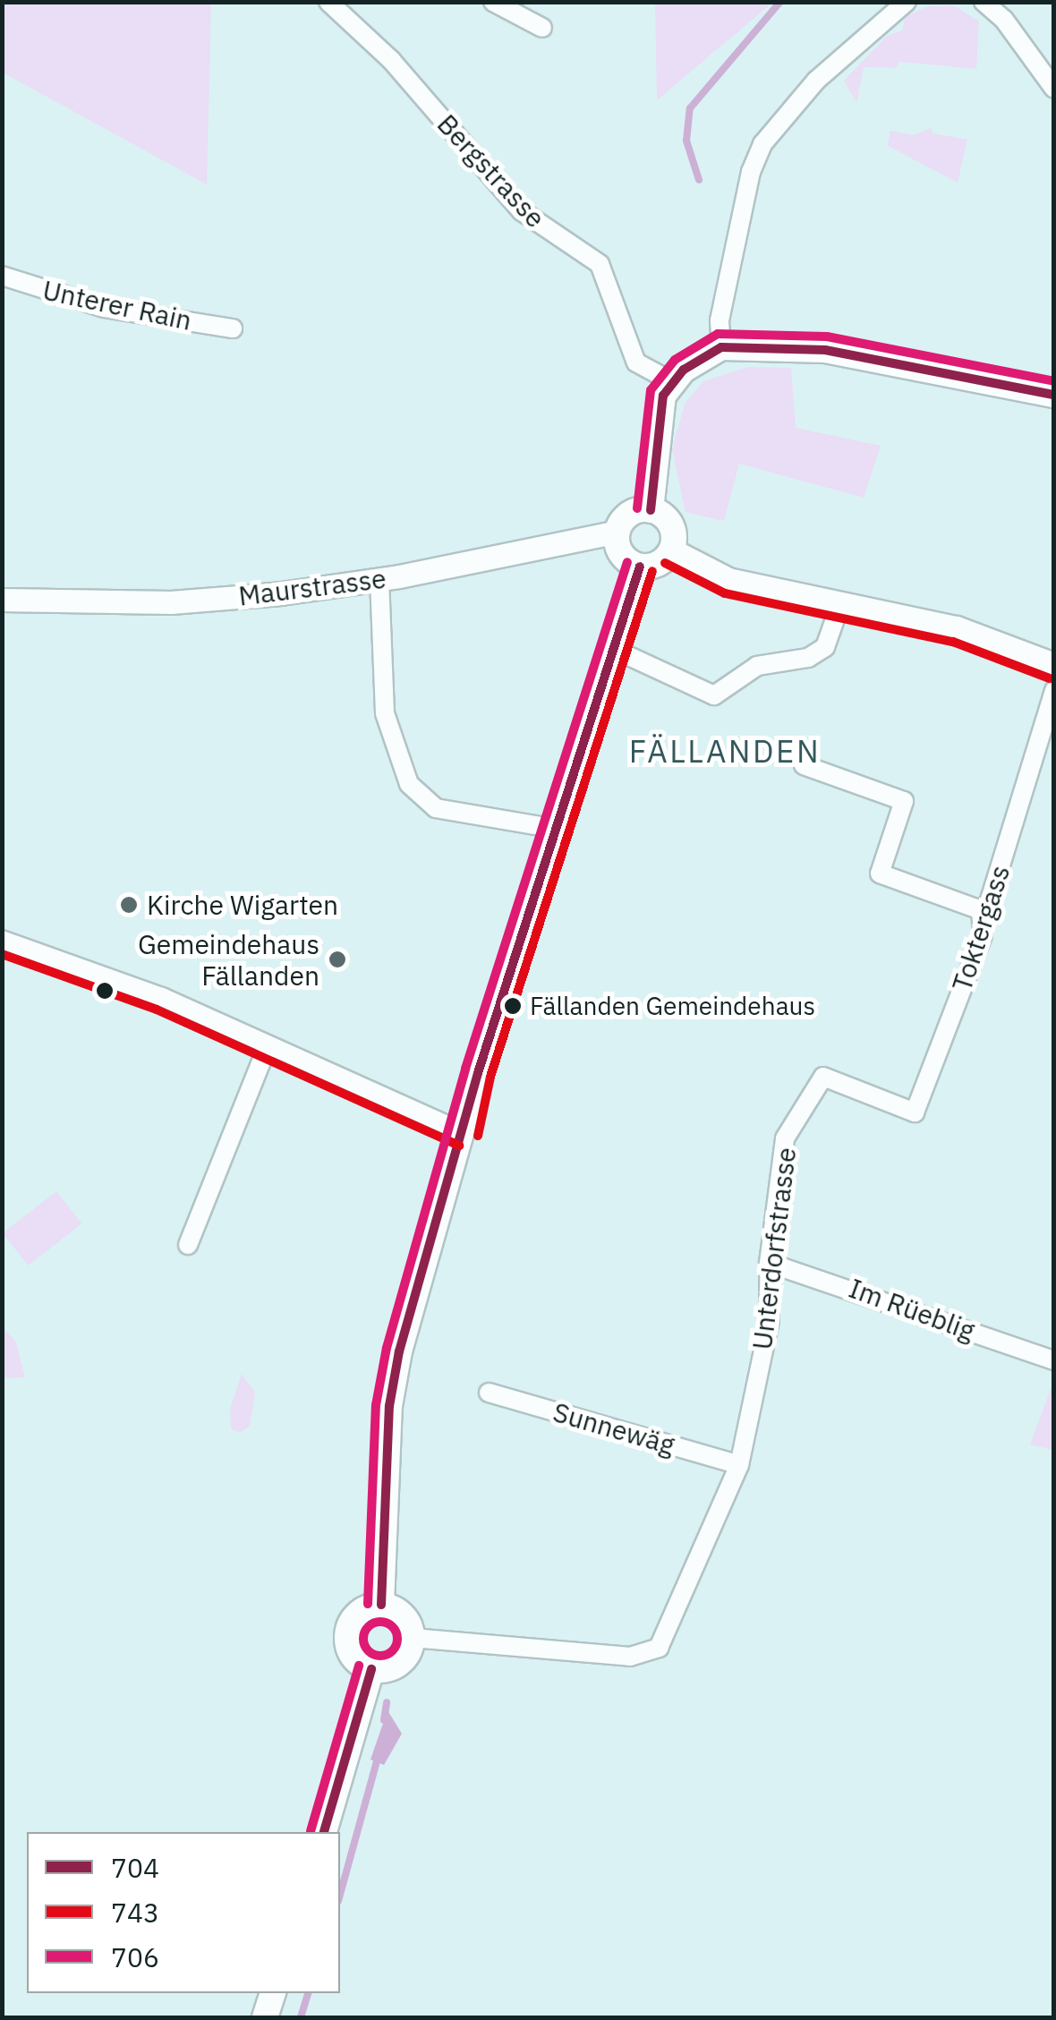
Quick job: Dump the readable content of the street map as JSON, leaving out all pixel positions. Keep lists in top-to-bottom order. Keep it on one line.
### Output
{"streets":{"street":["Bergstrasse","Unterer Rain","Maurstrasse","Toktergass","Unterdorfstrasse","Im Rüeblig","Sunnewäg"]},"crossings":[["Toktergass","Unterdorfstrasse"],["Unterdorfstrasse","Im Rüeblig"],["Unterdorfstrasse","Sunnewäg"]],"districts":["FÄLLANDEN"],"places":["Kirche Wigarten","Gemeindehaus Fällanden","Fällanden Gemeindehaus"],"lines":["transit line 706","transit line 704","transit line 743"],"legend":["704","743","706"]}
